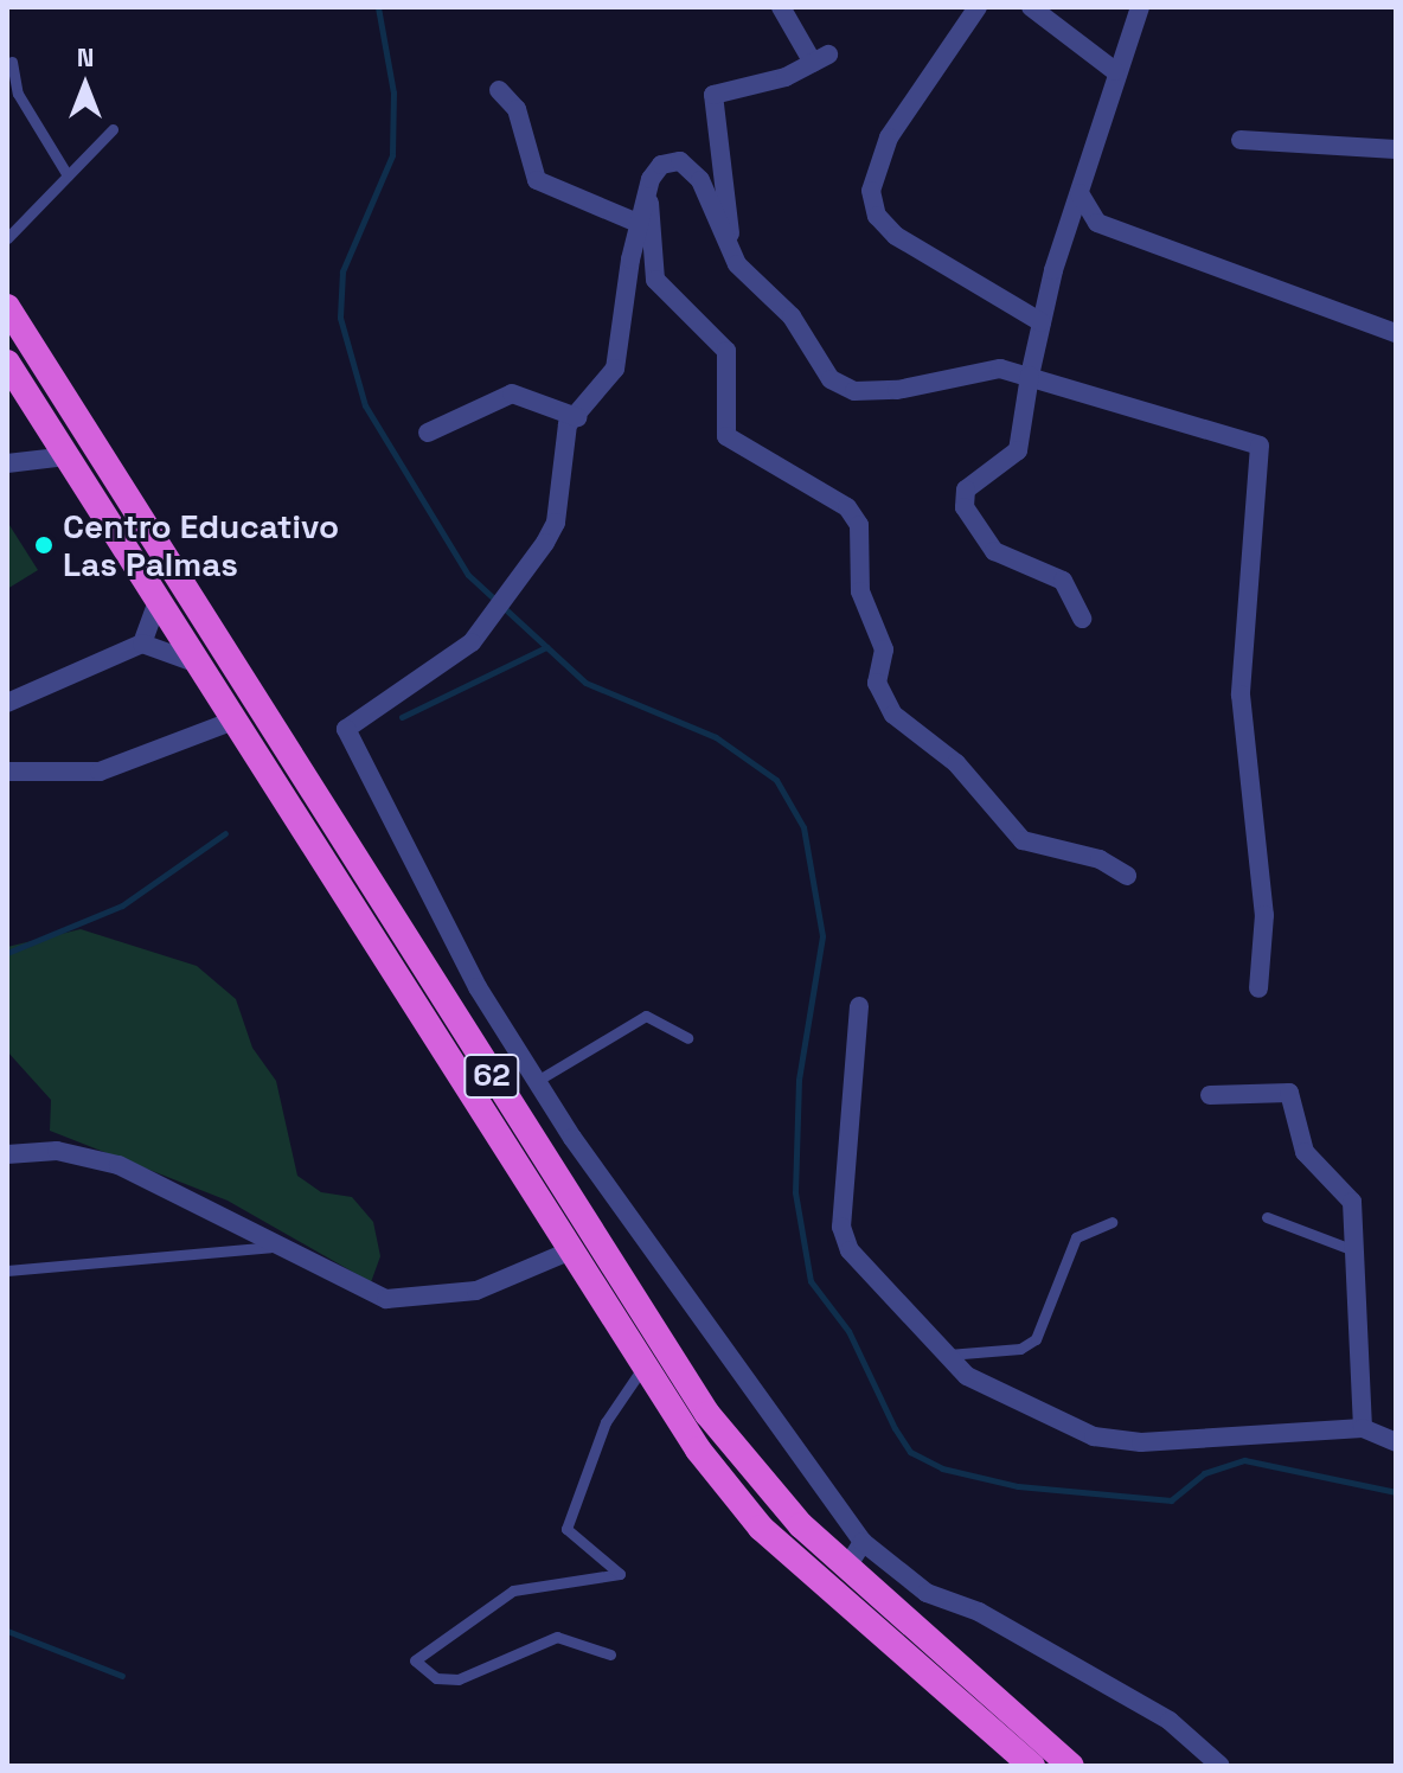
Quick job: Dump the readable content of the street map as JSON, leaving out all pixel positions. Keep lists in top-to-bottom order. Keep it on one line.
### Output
{"streets":{"highway":["62"]},"places":["Centro Educativo Las Palmas"],"north":"top"}
